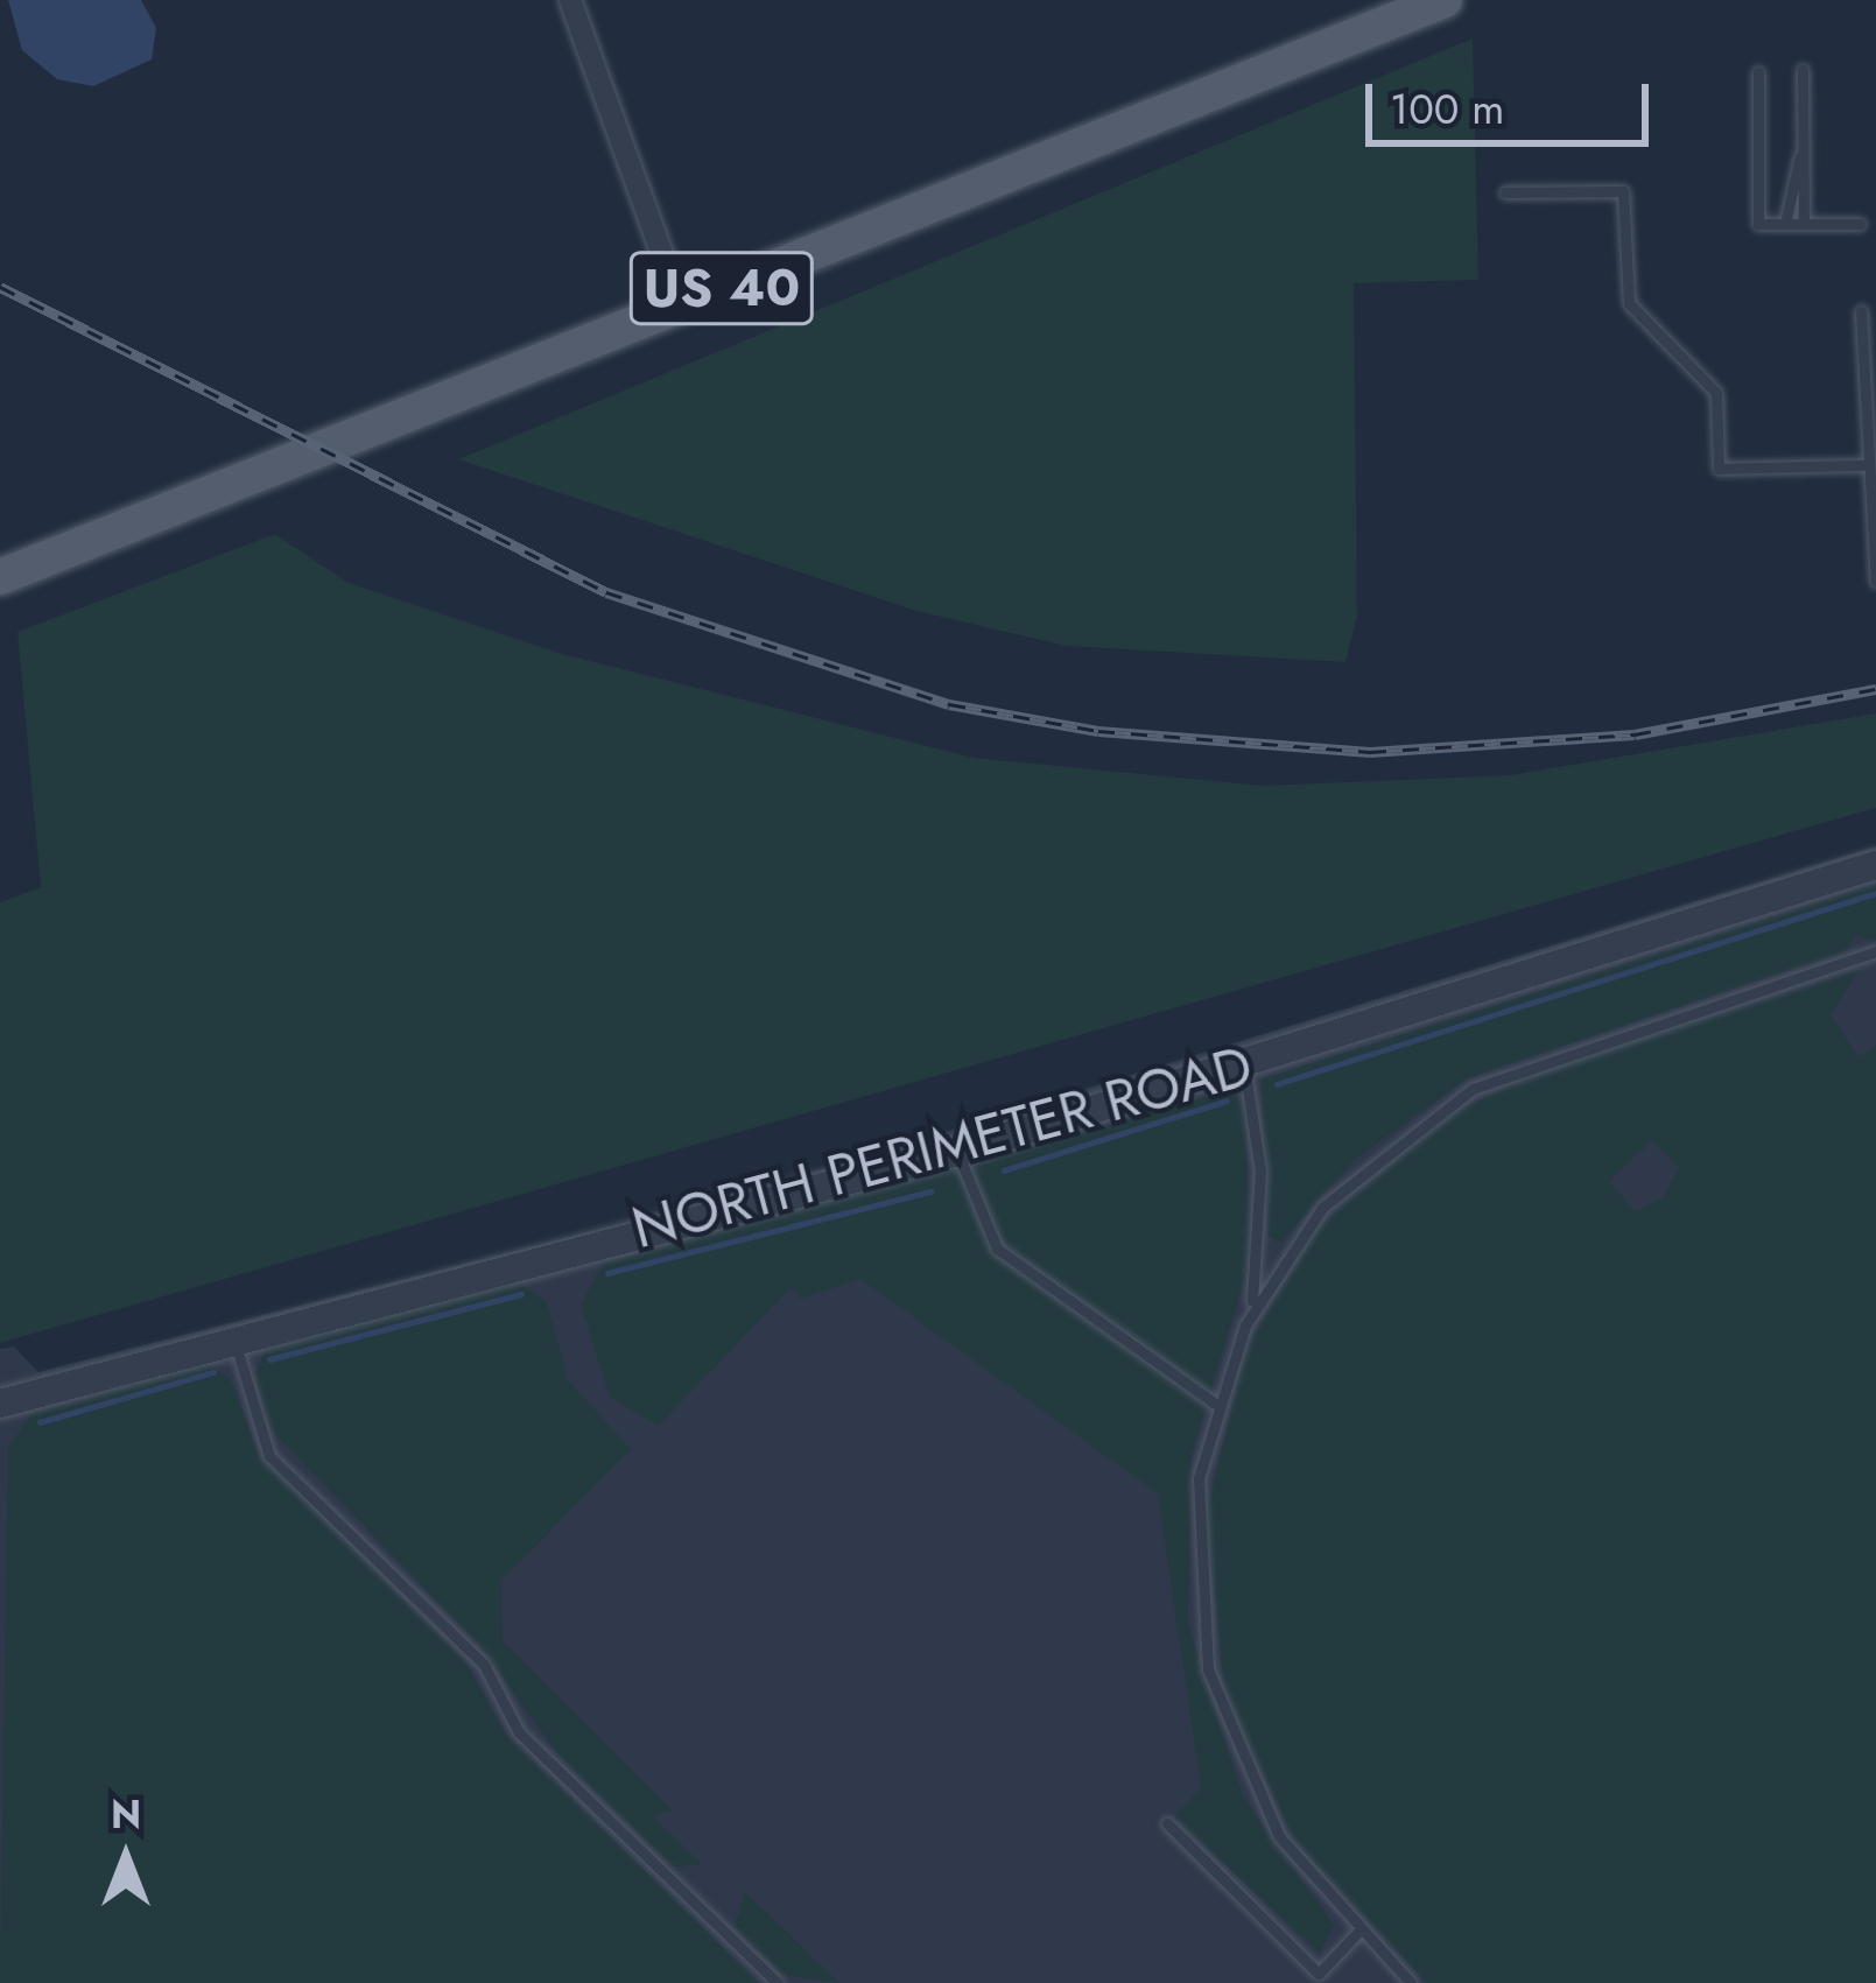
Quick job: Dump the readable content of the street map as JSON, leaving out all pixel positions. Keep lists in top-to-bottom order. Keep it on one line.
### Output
{"streets":{"main road":["US 40"],"street":["NORTH PERIMETER ROAD"]},"scale_bar":"100 m","north":"top"}
